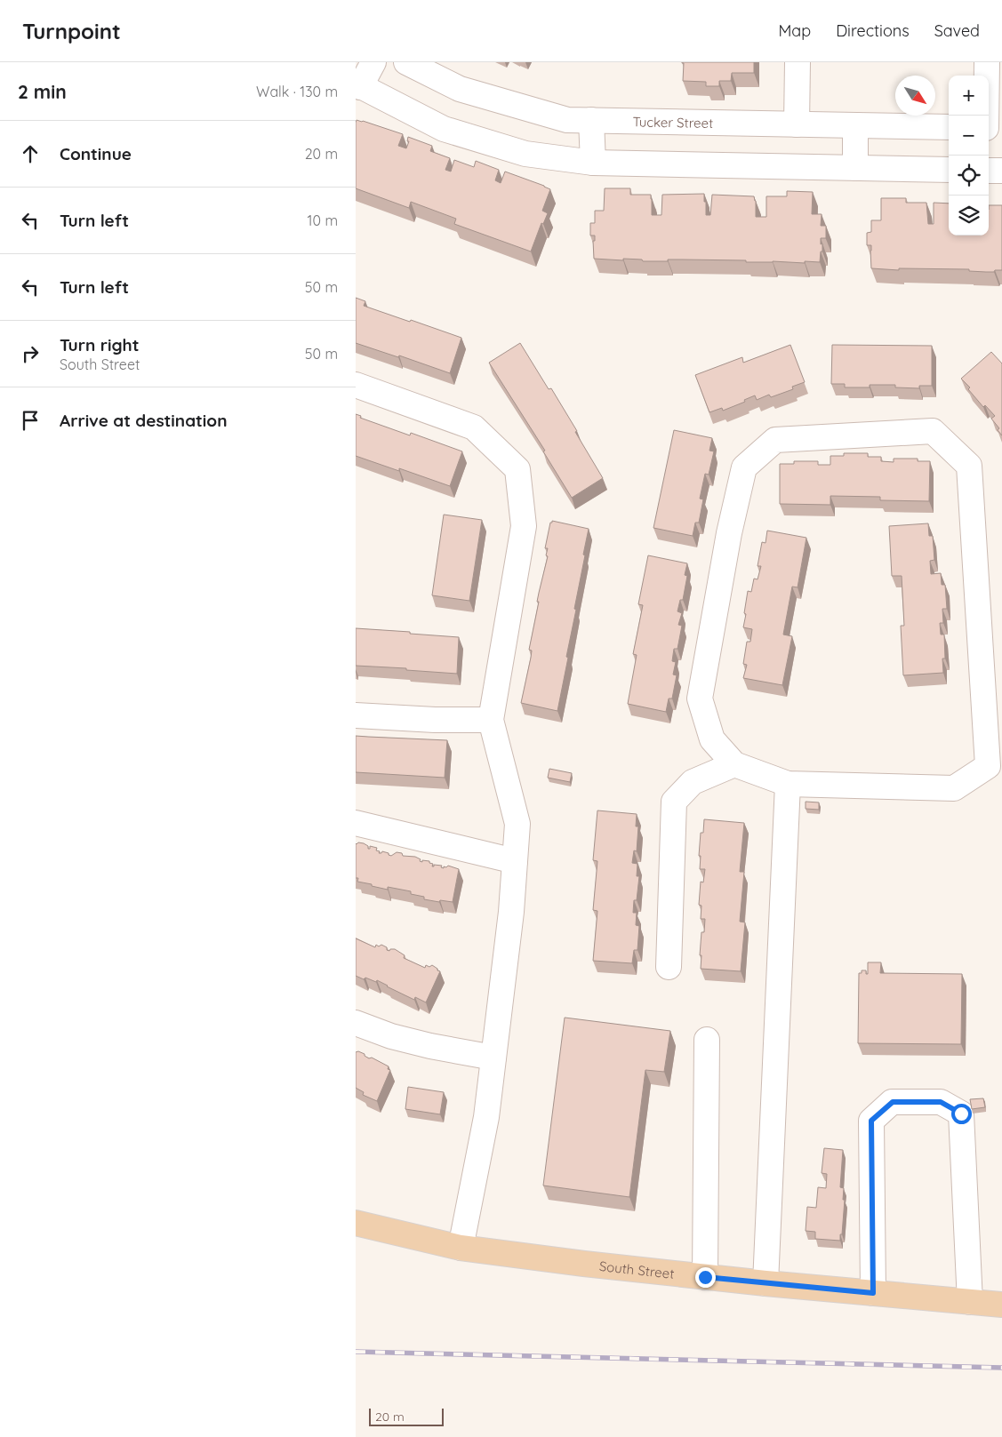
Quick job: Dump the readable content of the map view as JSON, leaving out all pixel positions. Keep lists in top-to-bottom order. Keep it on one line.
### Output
{"streets":{"main road":["South Street"],"street":["Tucker Street"]},"scale_bar":"20 m","north":"bottom right","page":{"header":"Turnpoint","nav":["Map","Directions","Saved"],"heading":["2 min","Walk · 130 m"],"map_buttons":["+","−"],"list":[["Continue","20 m"],["Turn left","10 m"],["Turn left","50 m"],["Turn right","South Street","50 m"],"Arrive at destination"],"scale":"20 m"}}
